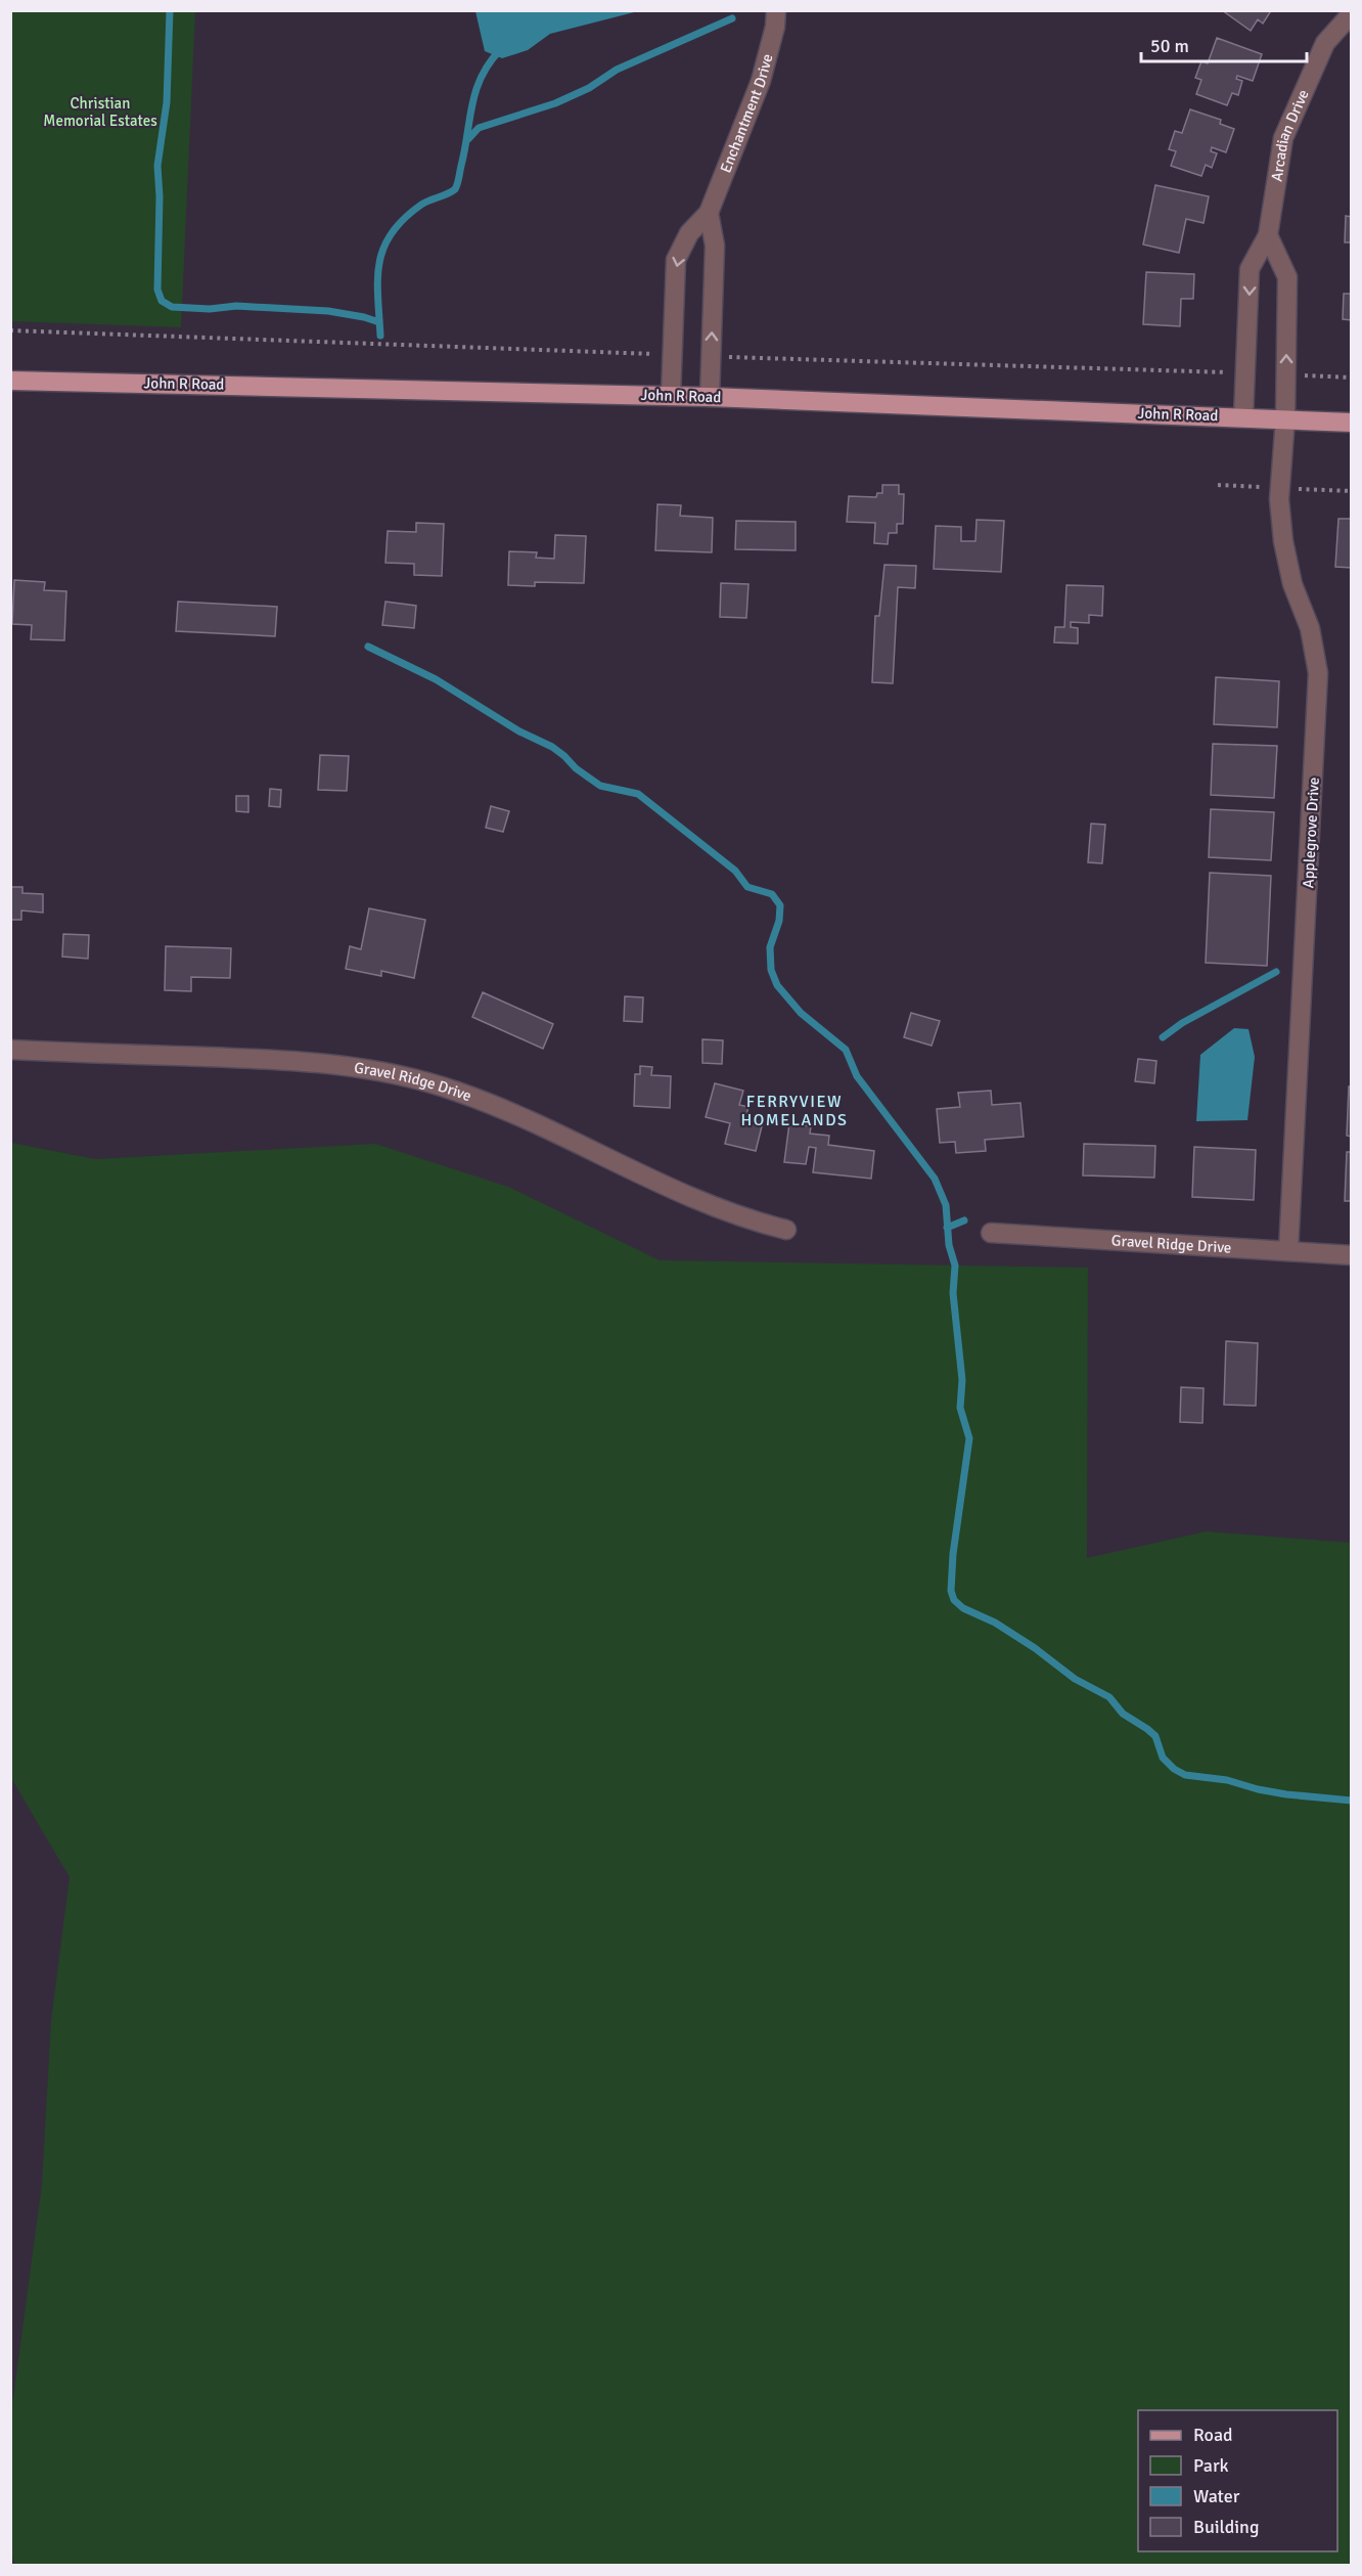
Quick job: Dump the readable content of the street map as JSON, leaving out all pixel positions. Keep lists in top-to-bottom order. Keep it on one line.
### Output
{"streets":{"main road":["John R Road"],"street":["Enchantment Drive","Arcadian Drive","Applegrove Drive","Gravel Ridge Drive"]},"crossings":[["Enchantment Drive","John R Road"],["Arcadian Drive","John R Road"],["John R Road","Applegrove Drive"],["Applegrove Drive","Gravel Ridge Drive"]],"districts":["FERRYVIEW HOMELANDS"],"parks":["Christian Memorial Estates"],"legend":["Road","Park","Water","Building"],"scale_bar":"50 m"}
